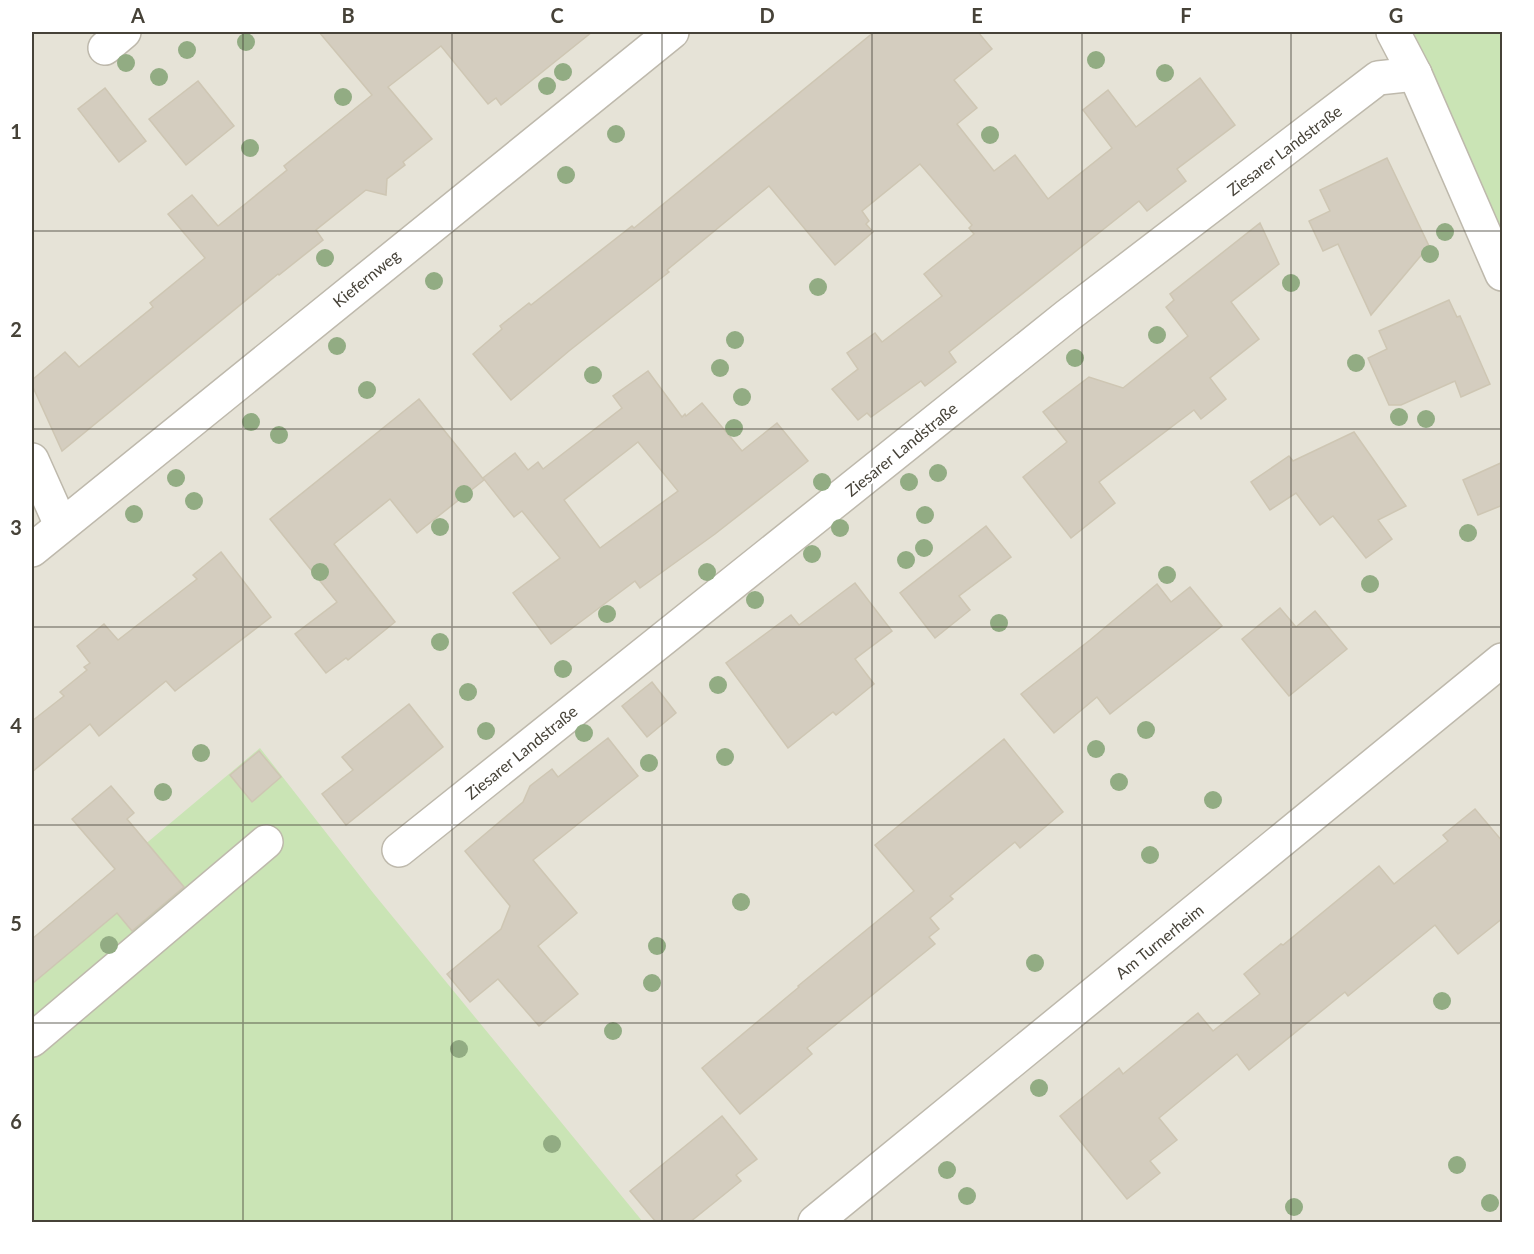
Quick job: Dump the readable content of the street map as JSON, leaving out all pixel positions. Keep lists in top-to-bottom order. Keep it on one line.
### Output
{"streets":{"street":["Ziesarer Landstraße","Kiefernweg","Am Turnerheim"]},"grid":{"columns":["A","B","C","D","E","F","G"],"rows":["1","2","3","4","5","6"]}}
